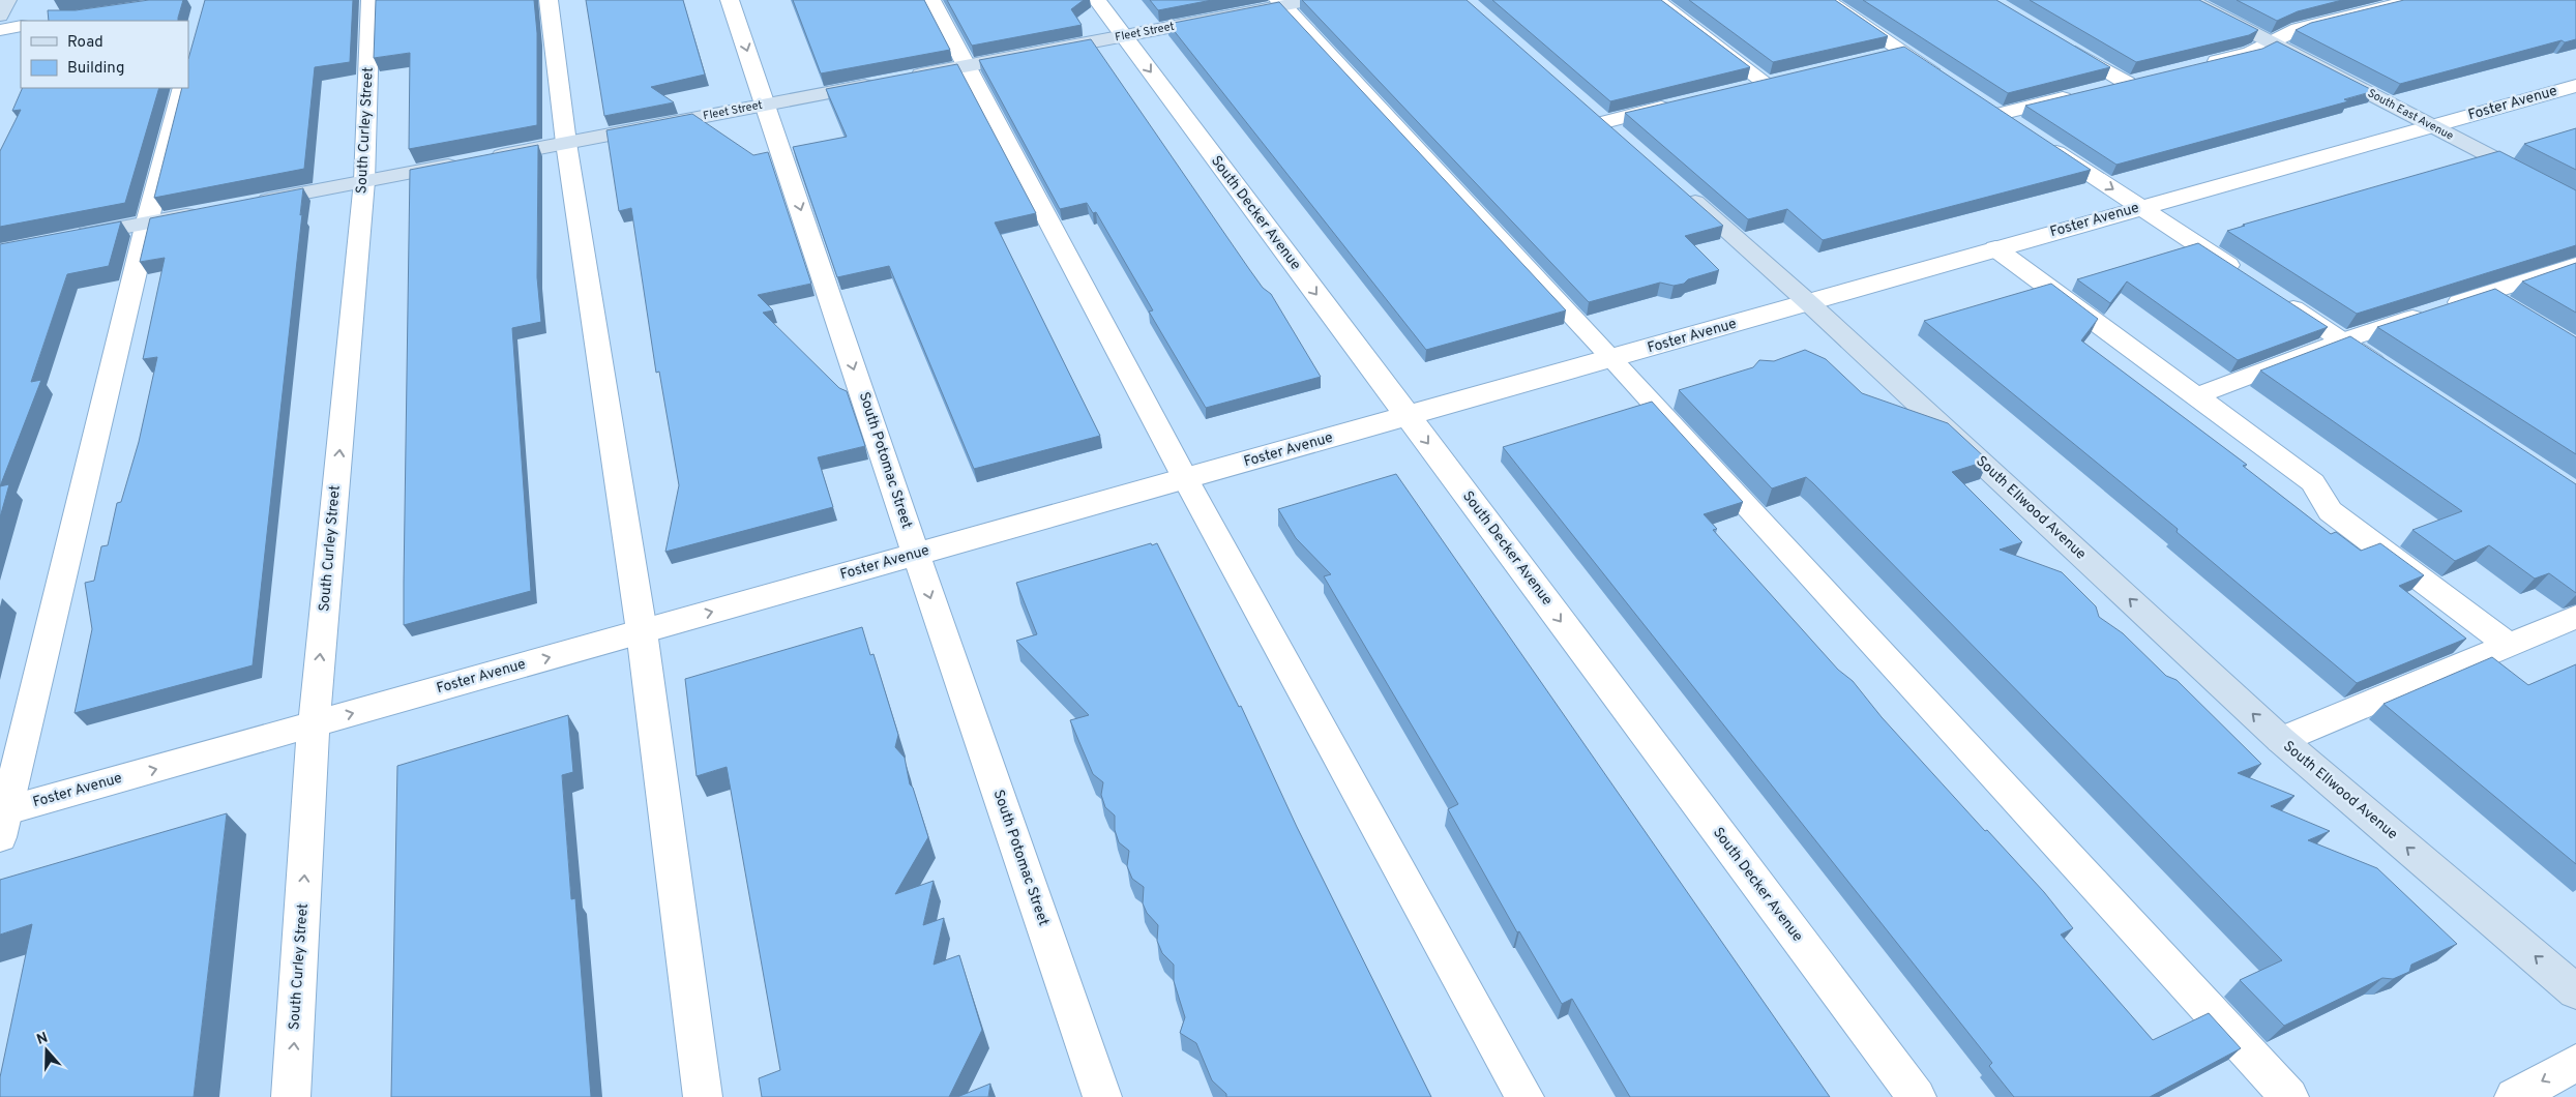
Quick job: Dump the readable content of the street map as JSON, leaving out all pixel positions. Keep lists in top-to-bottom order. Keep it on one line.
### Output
{"streets":{"street":["Fleet Street","Foster Avenue","South East Avenue","South Curley Street","South Decker Avenue","South Potomac Street","South Ellwood Avenue"]},"crossings":[["Fleet Street","South Decker Avenue"],["Fleet Street","South Potomac Street"],["Foster Avenue","South East Avenue"],["Foster Avenue","South Curley Street"],["Foster Avenue","South Decker Avenue"],["Foster Avenue","South Potomac Street"],["Foster Avenue","South Ellwood Avenue"]],"one_way":["Foster Avenue"],"legend":["Road","Building"],"north":"top"}
